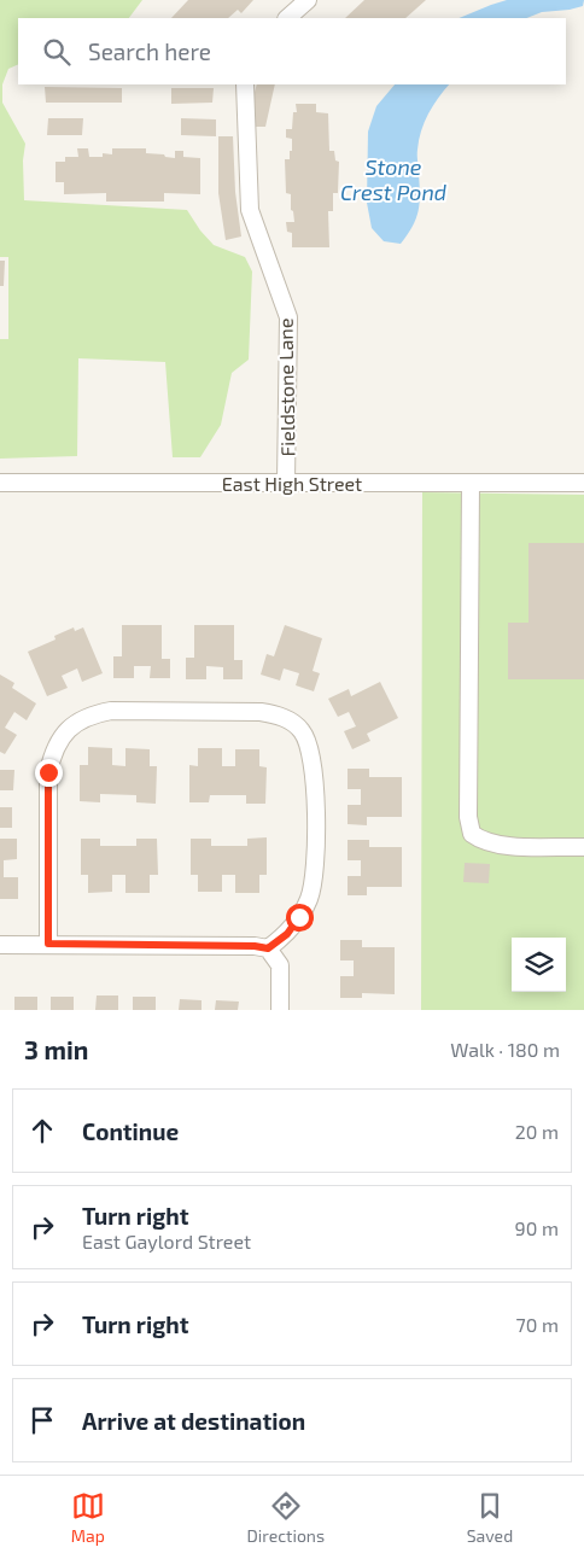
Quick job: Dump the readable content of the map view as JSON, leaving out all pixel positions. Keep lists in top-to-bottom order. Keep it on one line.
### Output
{"streets":{"street":["Fieldstone Lane","East High Street"]},"crossings":[["Fieldstone Lane","East High Street"]],"water":["Stone Crest Pond"],"page":{"search":"Search here","heading":["3 min","Walk · 180 m"],"list":[["Continue","20 m"],["Turn right","East Gaylord Street","90 m"],["Turn right","70 m"],"Arrive at destination"],"nav":["Map","Directions","Saved"]}}
